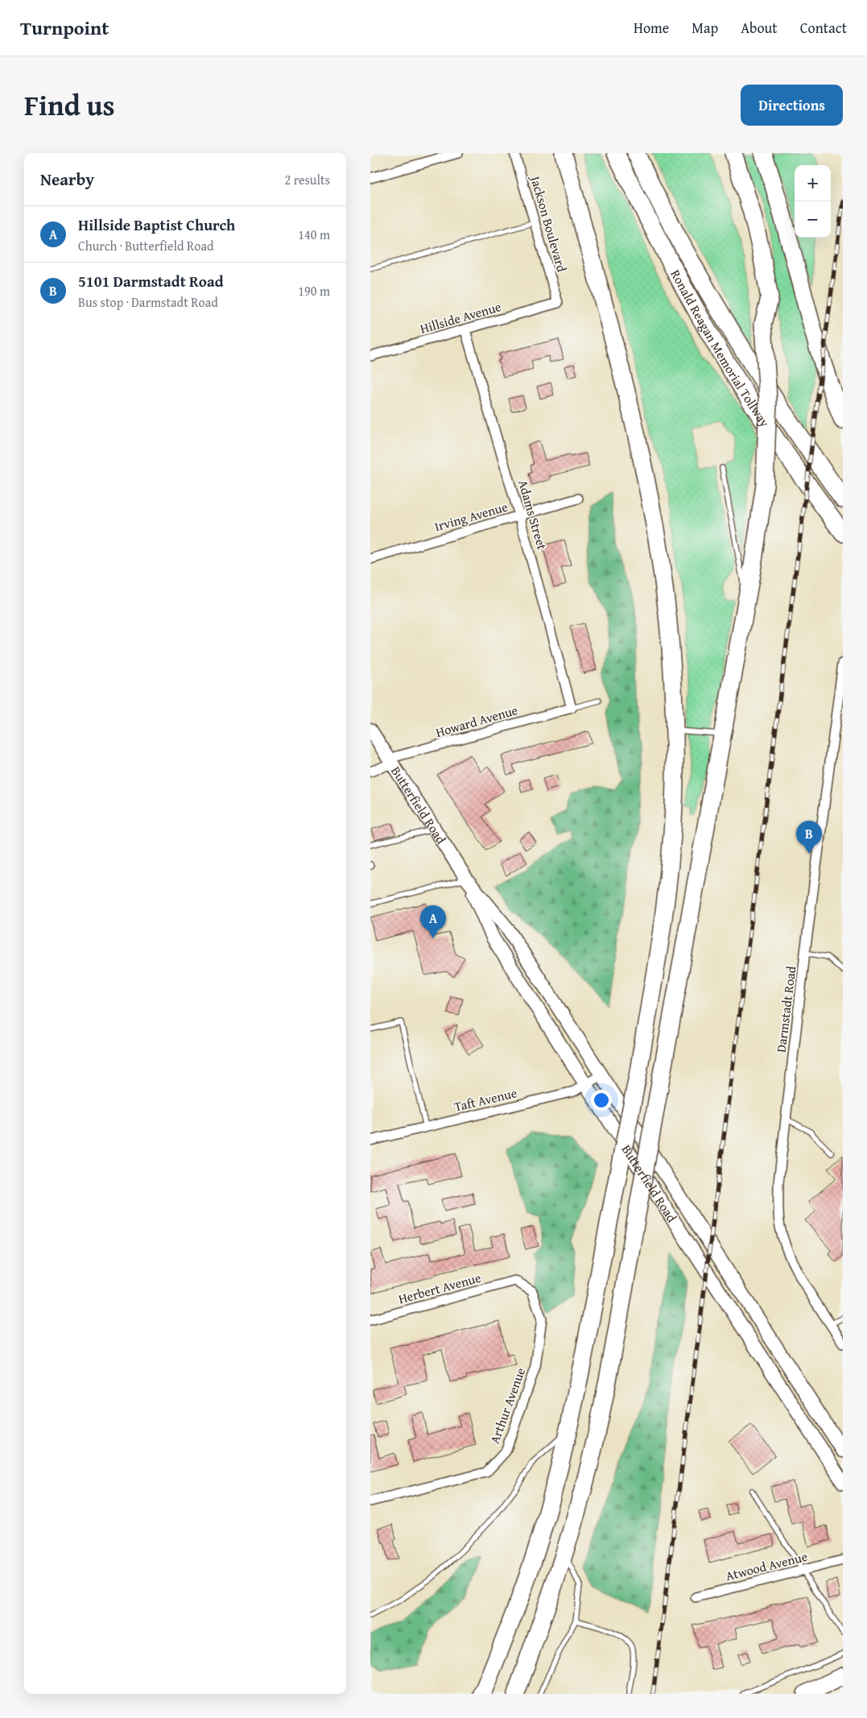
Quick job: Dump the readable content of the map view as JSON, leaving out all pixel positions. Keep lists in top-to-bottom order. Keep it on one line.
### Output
{"streets":{"highway":["Ronald Reagan Memorial Tollway"],"main road":["Butterfield Road"],"street":["Jackson Boulevard","Hillside Avenue","Adams Street","Irving Avenue","Howard Avenue","Darmstadt Road","Taft Avenue","Herbert Avenue","Arthur Avenue","Atwood Avenue"]},"crossings":[["Jackson Boulevard","Hillside Avenue"],["Hillside Avenue","Adams Street"],["Adams Street","Irving Avenue"],["Adams Street","Howard Avenue"],["Howard Avenue","Butterfield Road"],["Butterfield Road","Taft Avenue"],["Herbert Avenue","Arthur Avenue"]],"page":{"header":"Turnpoint","nav":["Home","Map","About","Contact"],"title":"Find us","buttons":"Directions","heading":["Nearby","2 results"],"map_buttons":["+","−"],"list":[{"mark":"A","name":"Hillside Baptist Church","note":"Church · Butterfield Road","value":"140 m"},{"mark":"B","name":"5101 Darmstadt Road","note":"Bus stop · Darmstadt Road","value":"190 m"}],"pins":["B","A"]}}
